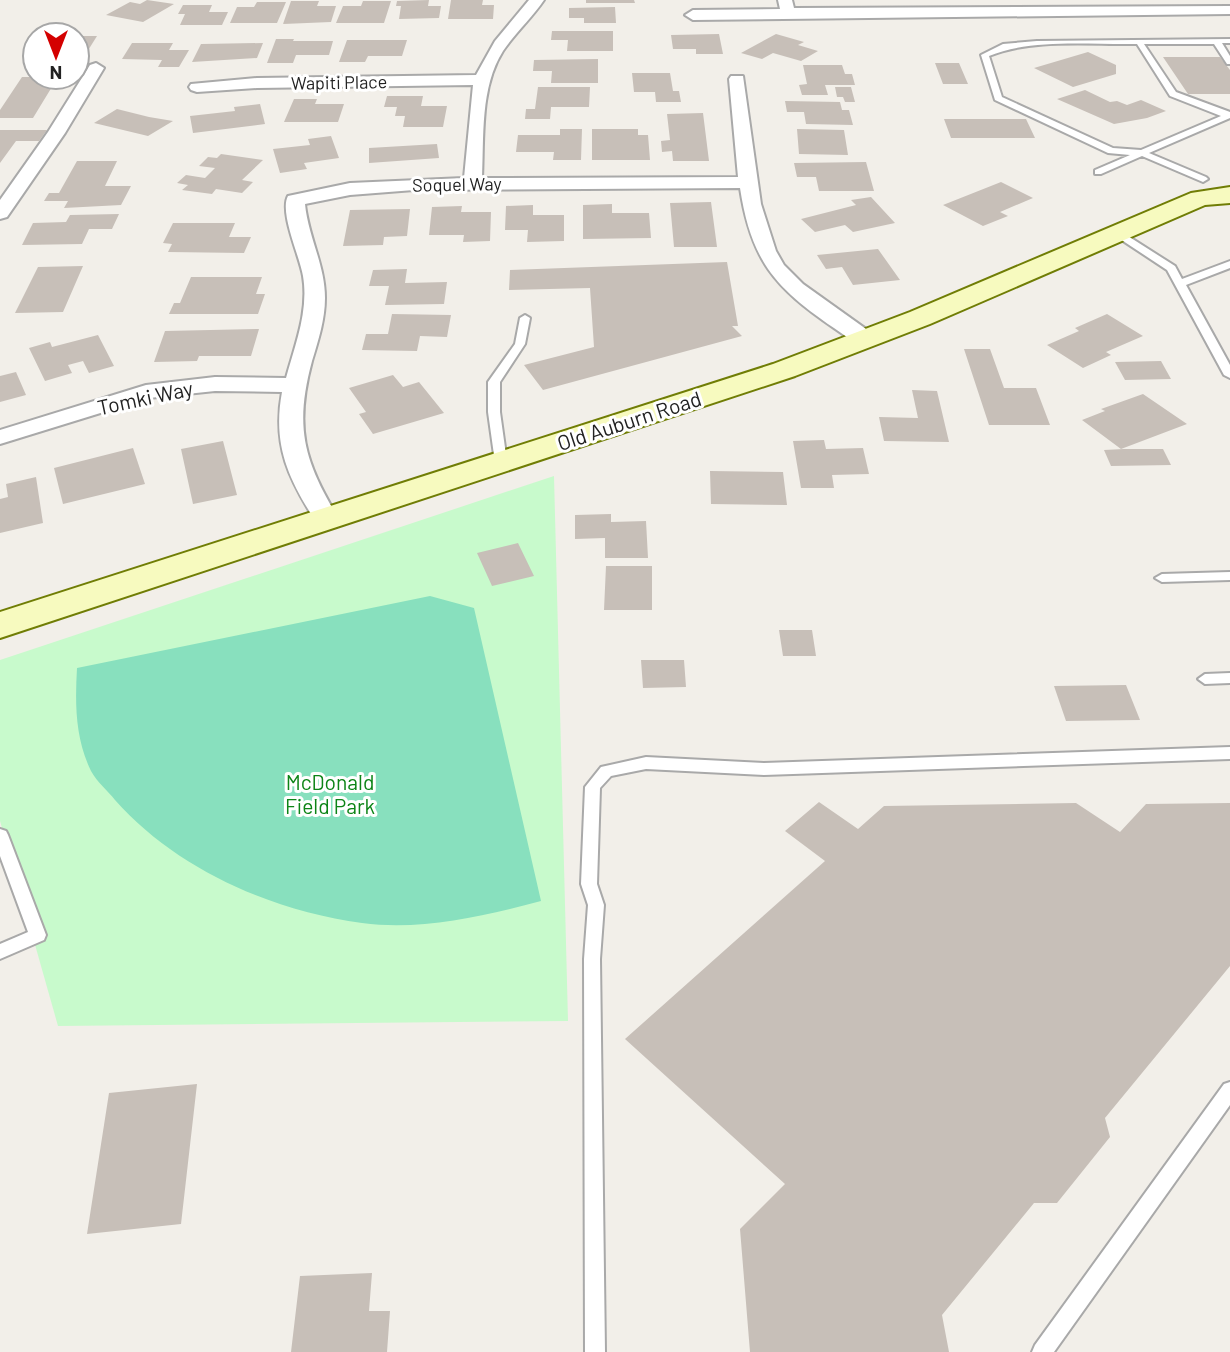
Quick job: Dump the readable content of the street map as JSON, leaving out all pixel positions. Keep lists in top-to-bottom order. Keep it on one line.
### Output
{"streets":{"main road":["Old Auburn Road"],"street":["Wapiti Place","Soquel Way","Tomki Way"]},"crossings":[["Soquel Way","Tomki Way"],["Soquel Way","Old Auburn Road"]],"parks":["McDonald Field Park"],"north":"bottom"}
